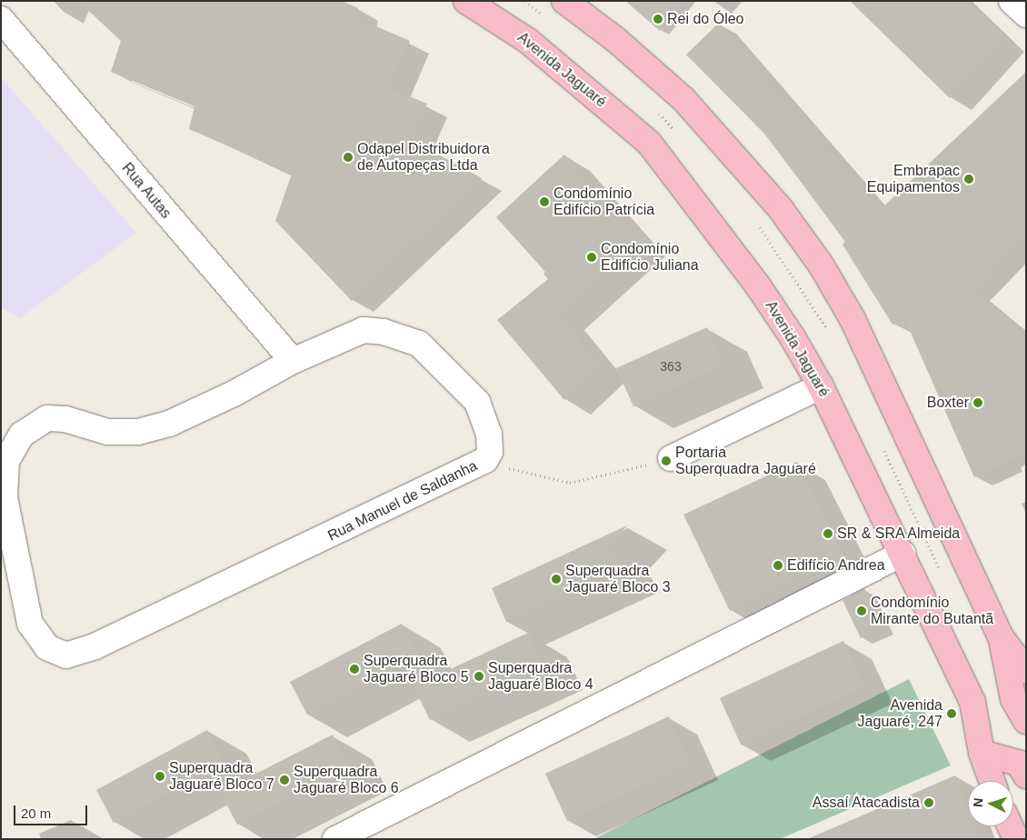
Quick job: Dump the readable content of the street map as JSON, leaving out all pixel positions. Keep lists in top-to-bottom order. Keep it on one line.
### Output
{"streets":{"highway":["Avenida Jaguaré"],"street":["Rua Autas","Rua Manuel de Saldanha"]},"crossings":[["Rua Autas","Rua Manuel de Saldanha"]],"places":["Rei do Óleo","Odapel Distribuidora de Autopeças Ltda","Embrapac Equipamentos","Condomínio Edifício Patrícia","Condomínio Edifício Juliana","Boxter","Portaria Superquadra Jaguaré","SR & SRA Almeida","Edifício Andrea","Superquadra Jaguaré Bloco 3","Condomínio Mirante do Butantã","Superquadra Jaguaré Bloco 5","Superquadra Jaguaré Bloco 4","Avenida Jaguaré, 247","Superquadra Jaguaré Bloco 7","Superquadra Jaguaré Bloco 6","Assaí Atacadista"],"house_numbers":["363"],"scale_bar":"20 m","north":"left"}
